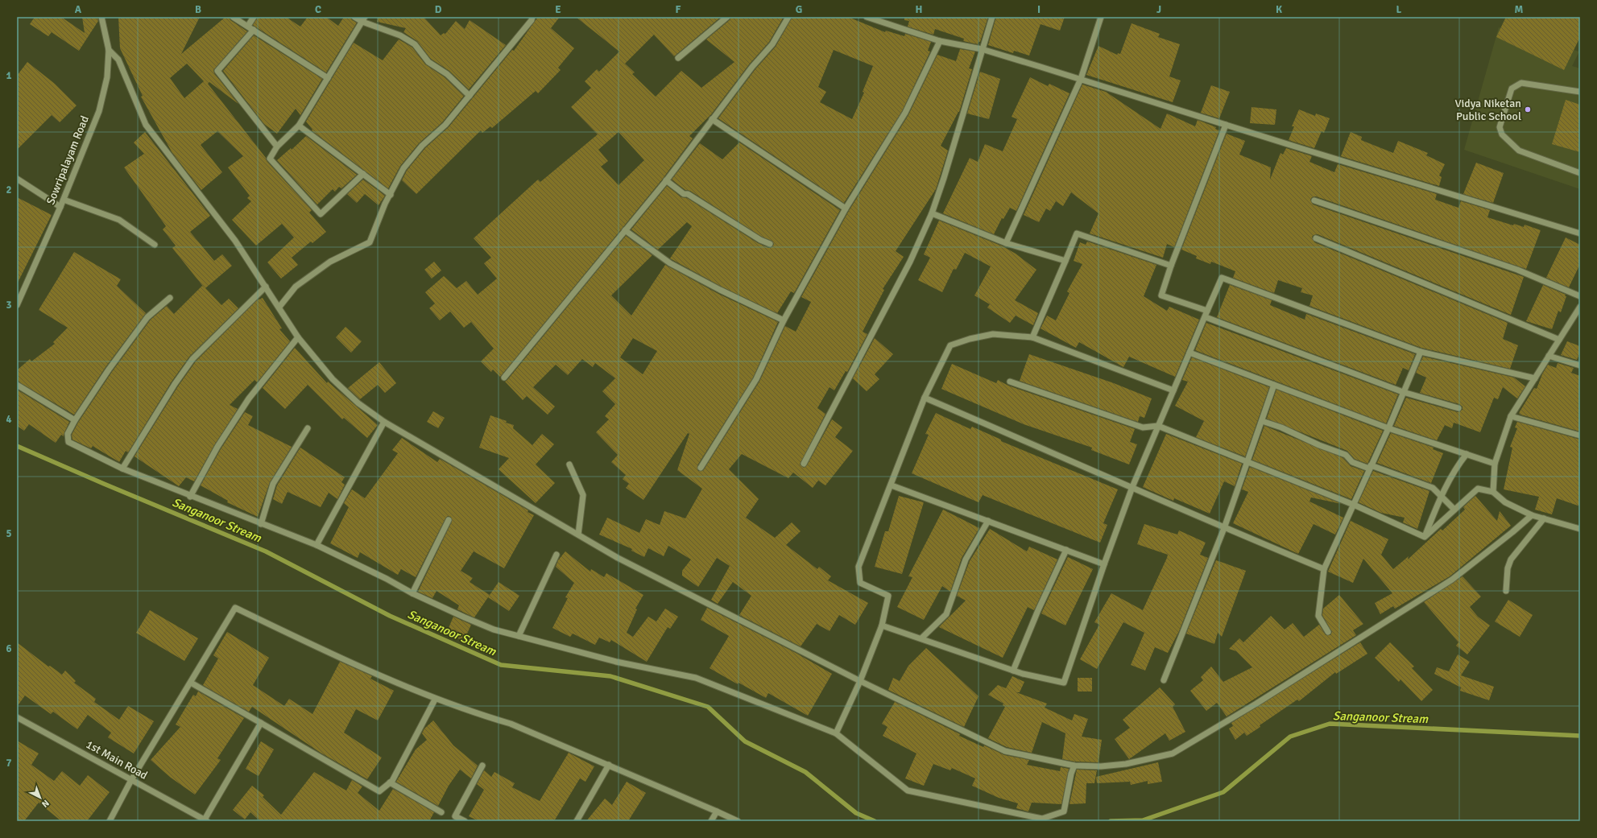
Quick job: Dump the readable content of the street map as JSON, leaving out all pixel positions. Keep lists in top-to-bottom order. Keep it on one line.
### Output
{"streets":{"street":["Sowripalayam Road","1st Main Road"]},"water":["Sanganoor Stream"],"places":["Vidya Niketan Public School"],"north":"bottom right","grid":{"columns":["A","B","C","D","E","F","G","H","I","J","K","L","M"],"rows":["1","2","3","4","5","6","7"]}}
